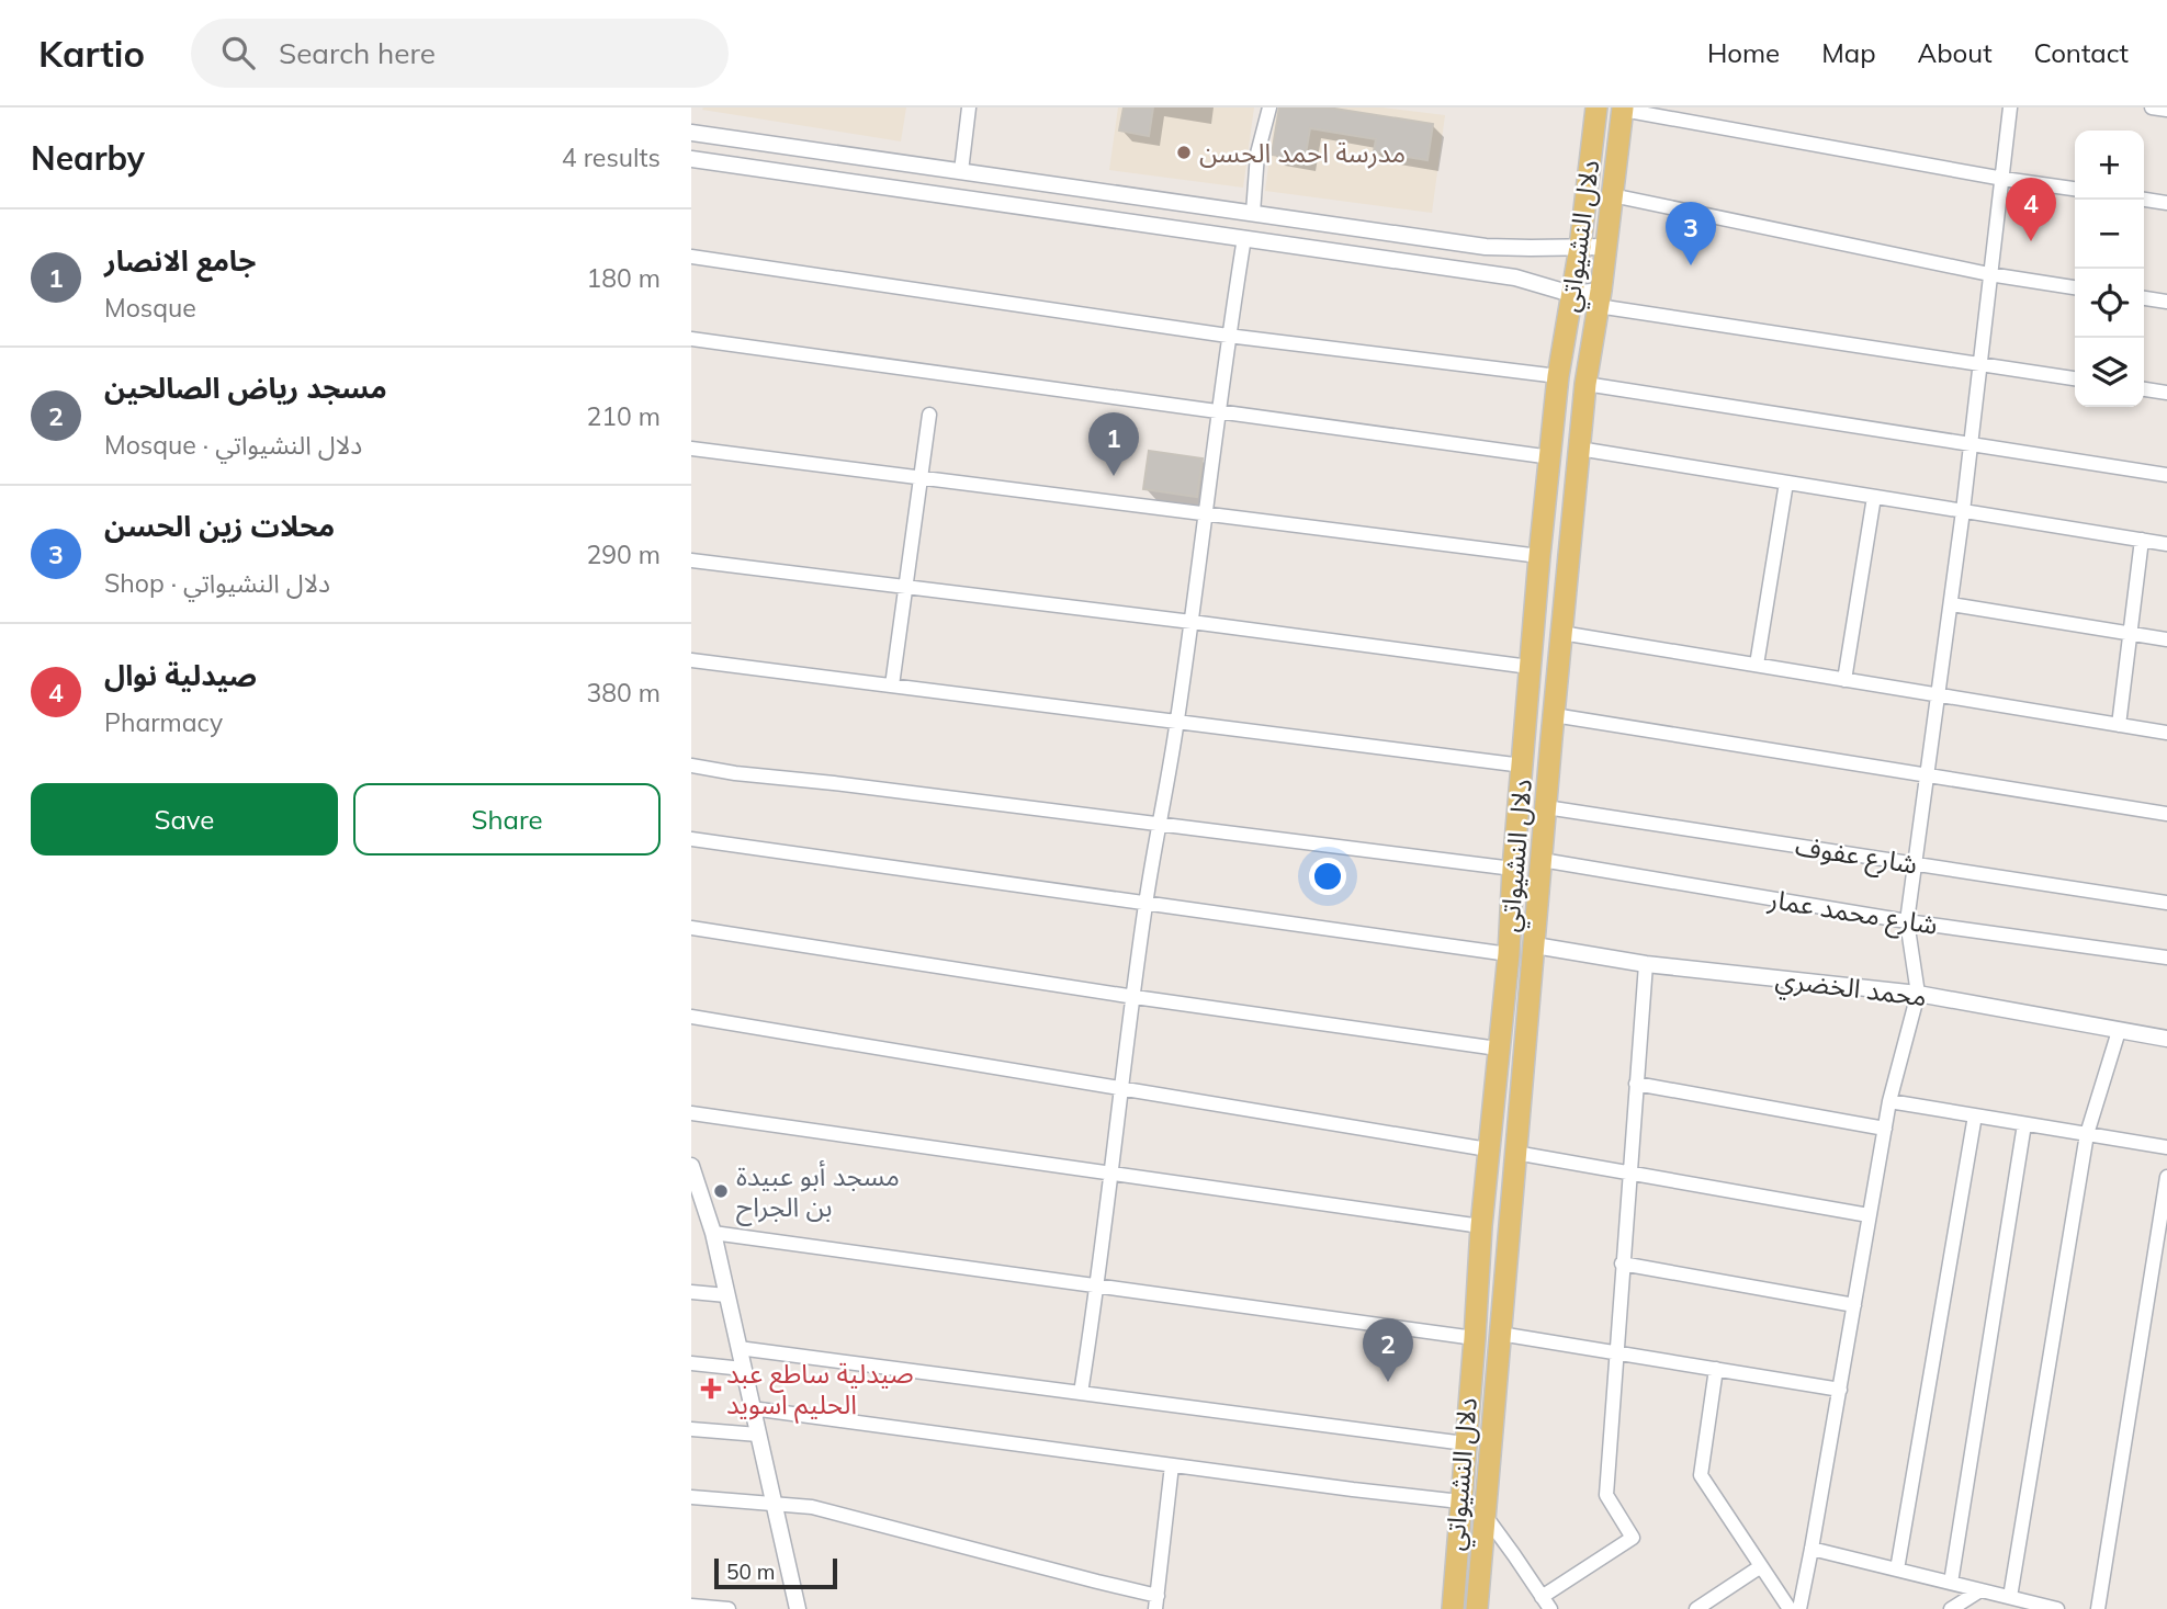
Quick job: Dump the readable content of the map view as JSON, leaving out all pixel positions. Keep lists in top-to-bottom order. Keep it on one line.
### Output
{"streets":{"main road":["دلال النشيواتي"],"street":["شارع عفوف","شارع محمد عمار","محمد الخضري"]},"crossings":[["دلال النشيواتي","شارع عفوف"],["دلال النشيواتي","شارع محمد عمار"],["دلال النشيواتي","محمد الخضري"]],"places":{"other":["مدرسة احمد الحسن","مسجد أبو عبيدة بن الجراح"],"health":["صيدلية ساطع عبد الحليم اسويد"]},"scale_bar":"50 m","page":{"header":"Kartio","search":"Search here","nav":["Home","Map","About","Contact"],"heading":["Nearby","4 results"],"map_buttons":["+","−"],"pins":["4","3","1","2"],"list":[{"mark":"1","name":"جامع الانصار","note":"Mosque","value":"180 m"},{"mark":"2","name":"مسجد رياض الصالحين","note":"Mosque · دلال النشيواتي","value":"210 m"},{"mark":"3","name":"محلات زين الحسن","note":"Shop · دلال النشيواتي","value":"290 m"},{"mark":"4","name":"صيدلية نوال","note":"Pharmacy","value":"380 m"}],"buttons":["Save","Share"],"scale":"50 m"}}
